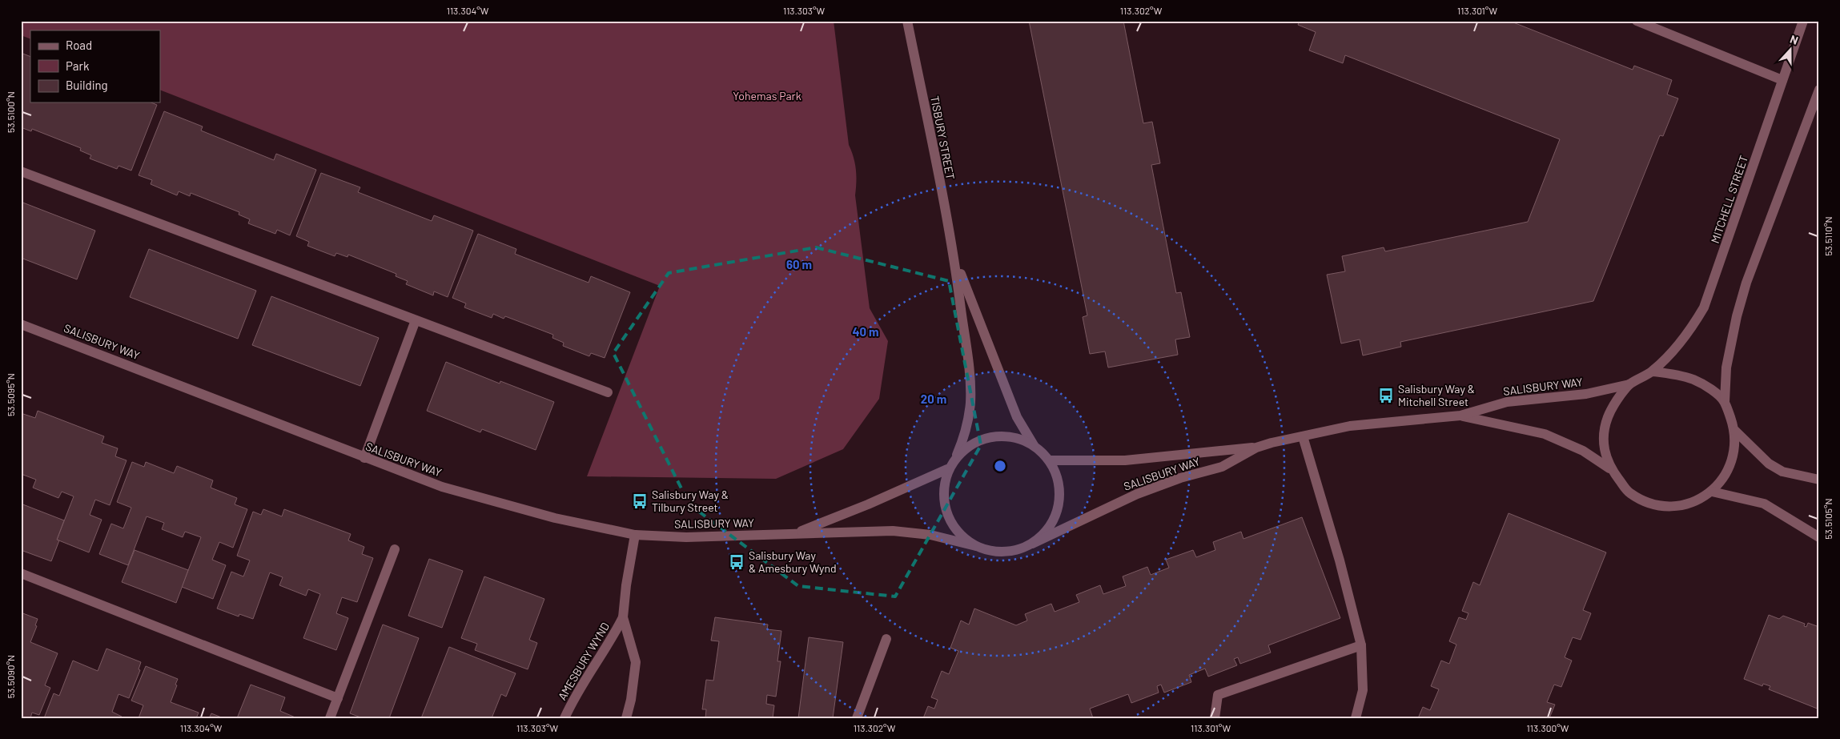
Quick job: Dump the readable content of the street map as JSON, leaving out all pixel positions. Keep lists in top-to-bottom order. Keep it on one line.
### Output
{"streets":{"street":["TISBURY STREET","MITCHELL STREET","SALISBURY WAY","AMESBURY WYND"]},"crossings":[["TISBURY STREET","SALISBURY WAY"],["MITCHELL STREET","SALISBURY WAY"],["SALISBURY WAY","AMESBURY WYND"]],"parks":["Yohemas Park"],"places":{"bus stop":["Salisbury Way & Mitchell Street","Salisbury Way & Tilbury Street","Salisbury Way & Amesbury Wynd"]},"legend":["Road","Park","Building"],"north":"top","coordinates":["113.304°W","113.303°W","113.302°W","113.301°W","53.5100°N","53.5110°N","53.5095°N","53.5105°N","53.5090°N","113.300°W"],"rings":["60 m","40 m","20 m"]}
